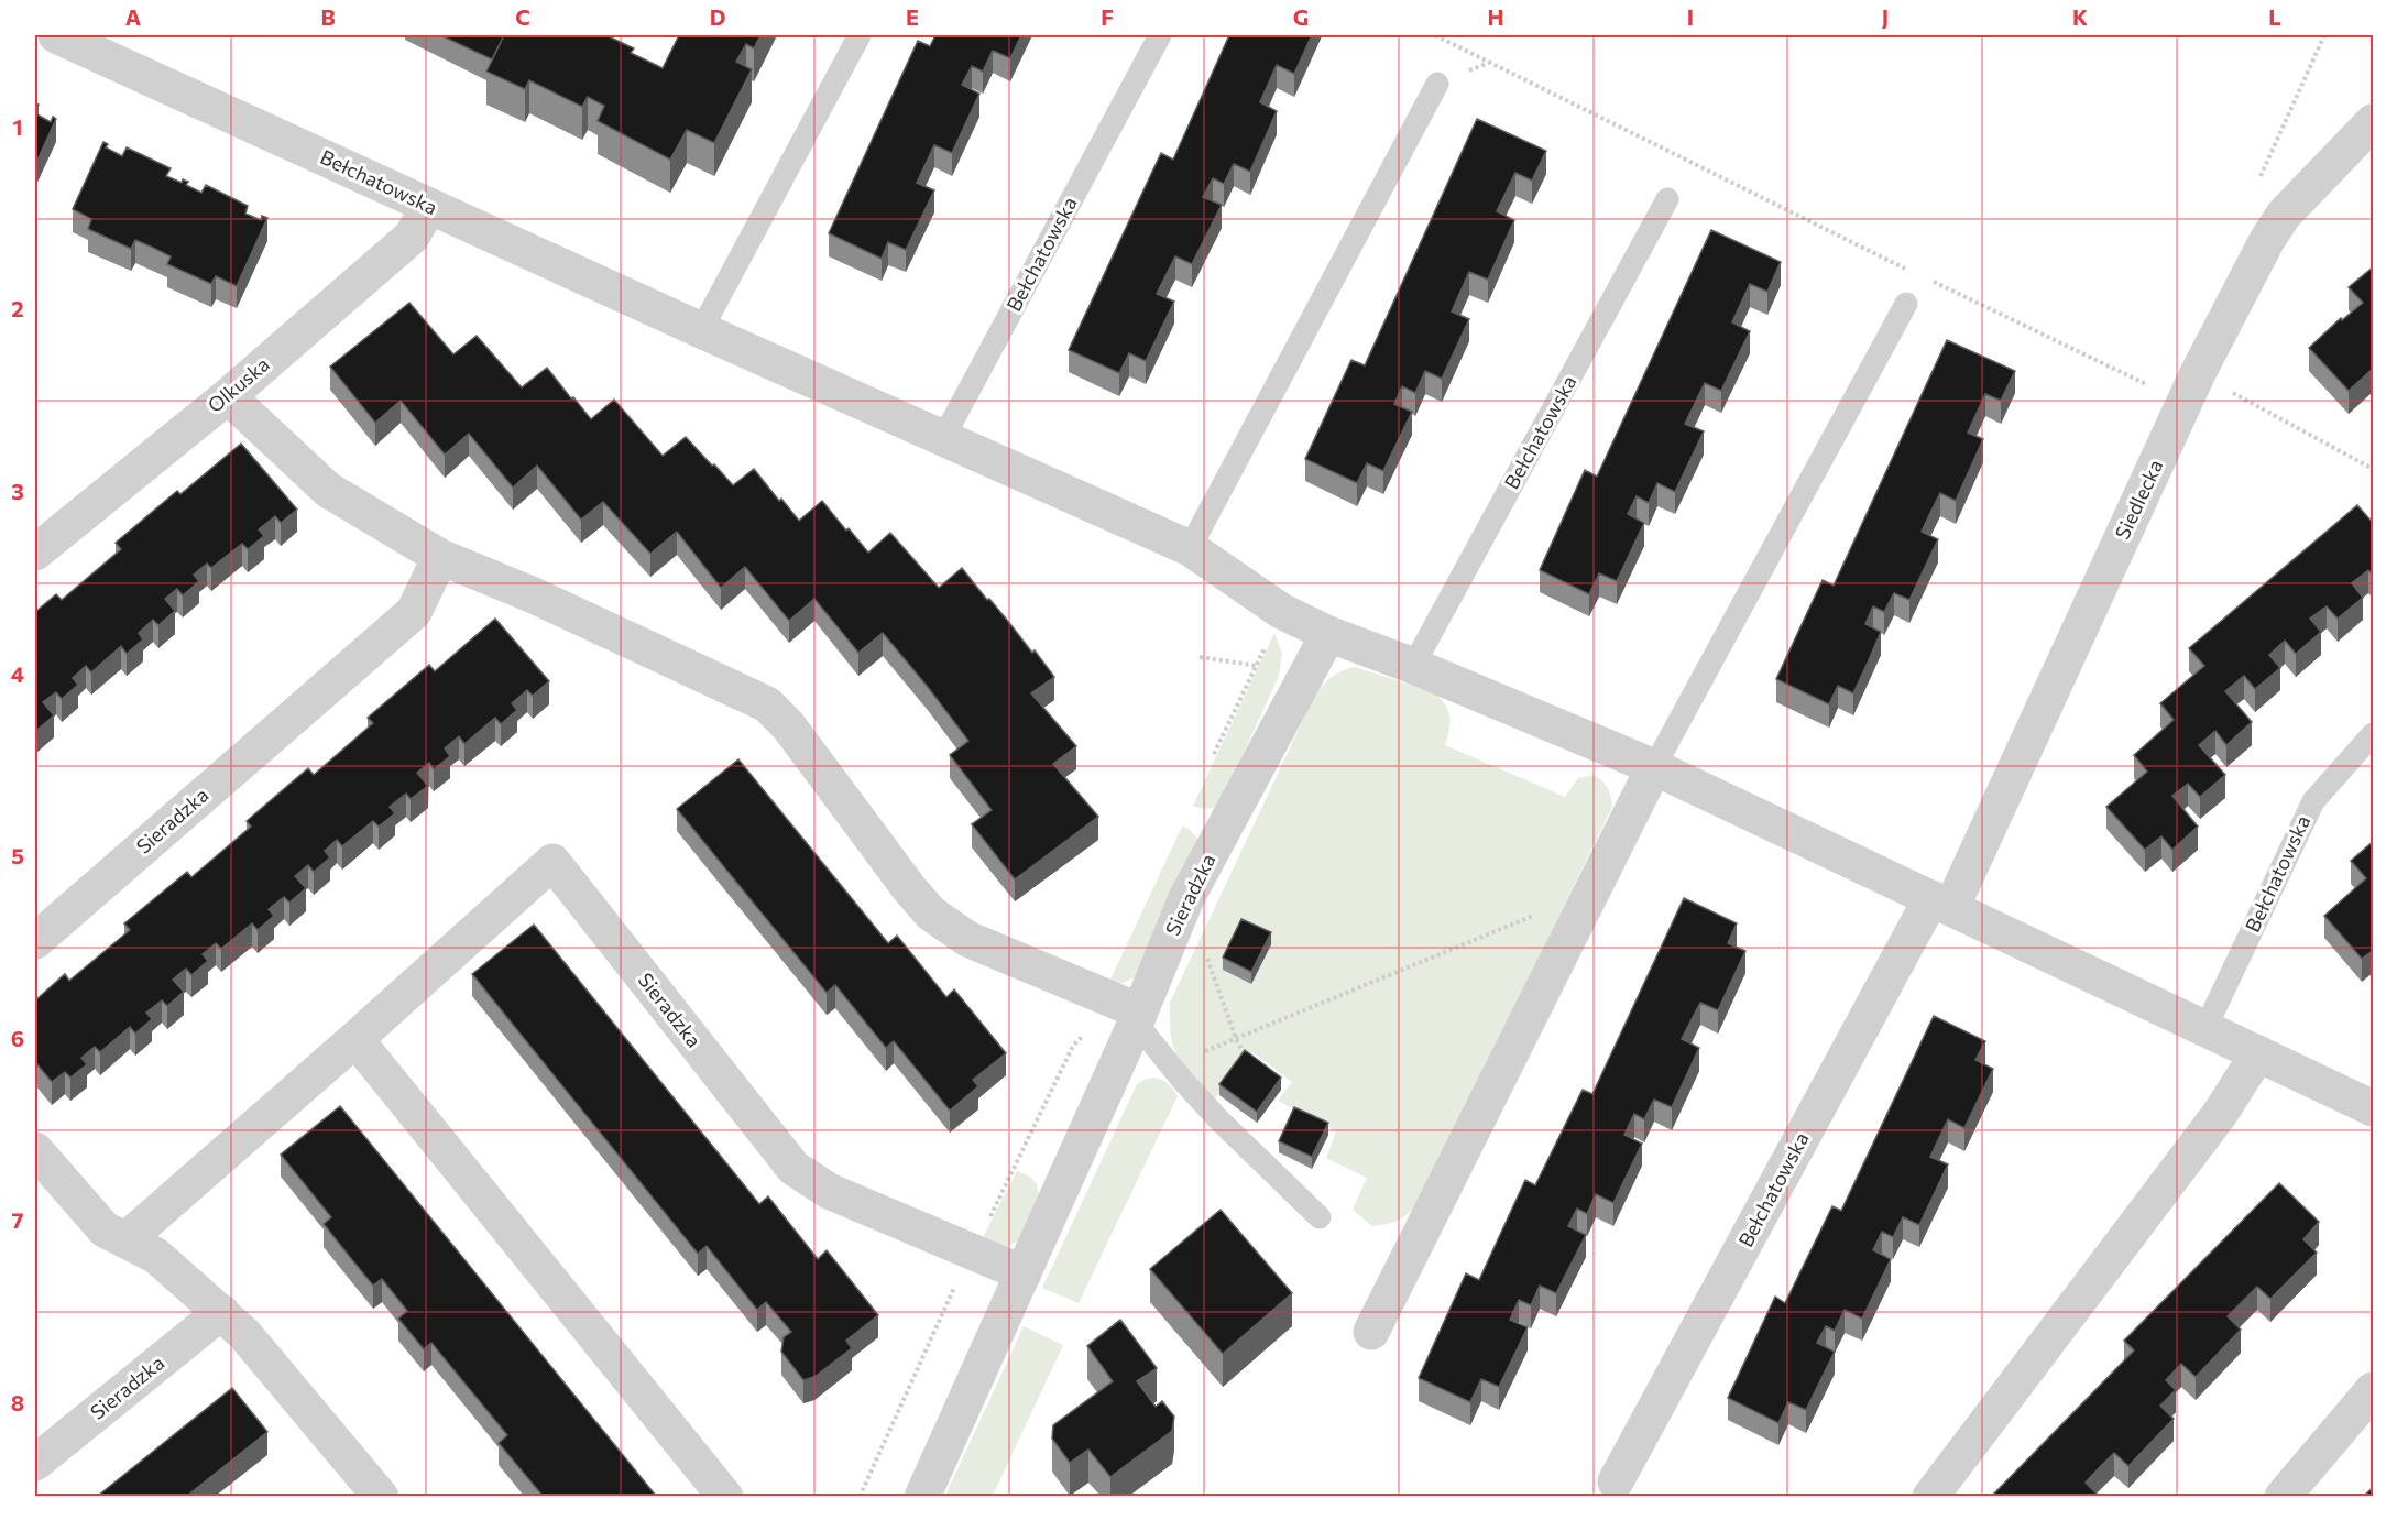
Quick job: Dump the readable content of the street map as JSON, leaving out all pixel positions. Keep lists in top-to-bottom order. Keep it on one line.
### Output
{"streets":{"street":["Bełchatowska","Olkuska","Siedlecka","Sieradzka"]},"crossings":[["Bełchatowska","Olkuska"],["Bełchatowska","Siedlecka"],["Bełchatowska","Sieradzka"]],"grid":{"columns":["A","B","C","D","E","F","G","H","I","J","K","L"],"rows":["1","2","3","4","5","6","7","8"]}}
